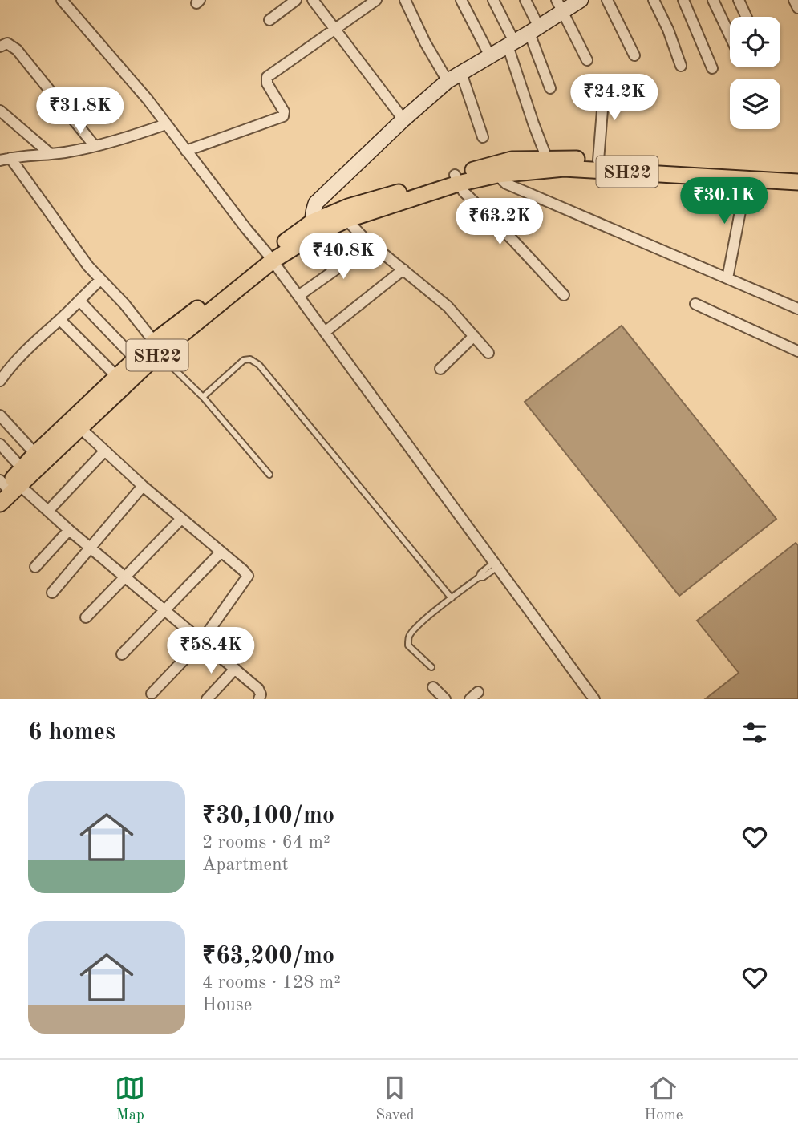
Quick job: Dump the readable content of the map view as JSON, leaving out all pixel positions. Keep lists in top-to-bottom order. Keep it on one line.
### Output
{"streets":{"main road":["SH22"]},"page":{"price":["₹24.2K","₹31.8K","₹30.1K","₹63.2K","₹40.8K","₹58.4K"],"heading":"6 homes","list":[{"name":"₹30,100/mo","note":"2 rooms · 64 m² · Apartment"},{"name":"₹63,200/mo","note":"4 rooms · 128 m² · House"}],"tabs":["Map","Saved","Home"]}}
